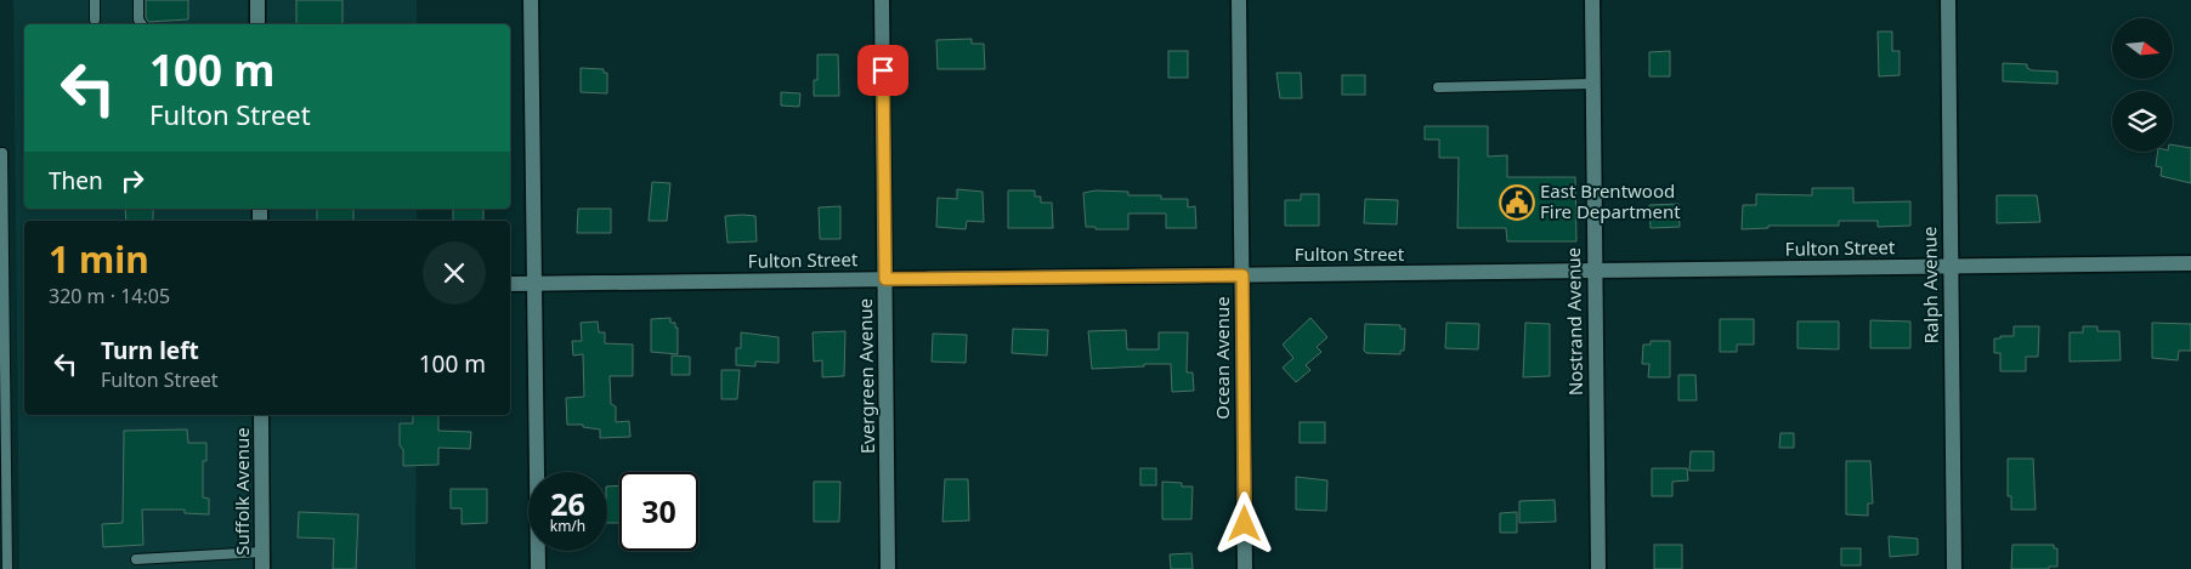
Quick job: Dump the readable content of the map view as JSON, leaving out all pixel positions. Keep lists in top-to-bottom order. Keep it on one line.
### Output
{"streets":{"street":["Fulton Street","Ralph Avenue","Nostrand Avenue","Ocean Avenue","Evergreen Avenue","Suffolk Avenue"]},"crossings":[["Fulton Street","Ralph Avenue"],["Fulton Street","Nostrand Avenue"],["Fulton Street","Ocean Avenue"],["Fulton Street","Evergreen Avenue"]],"places":{"public building":["East Brentwood Fire Department"]},"north":"right","page":{"turn":["100 m","Fulton Street"],"then":"Then","heading":["1 min","320 m · 14:05"],"list":[{"name":"Turn left","note":"Fulton Street","value":"100 m"}],"speed":"26 km/h","limit":"30"}}
